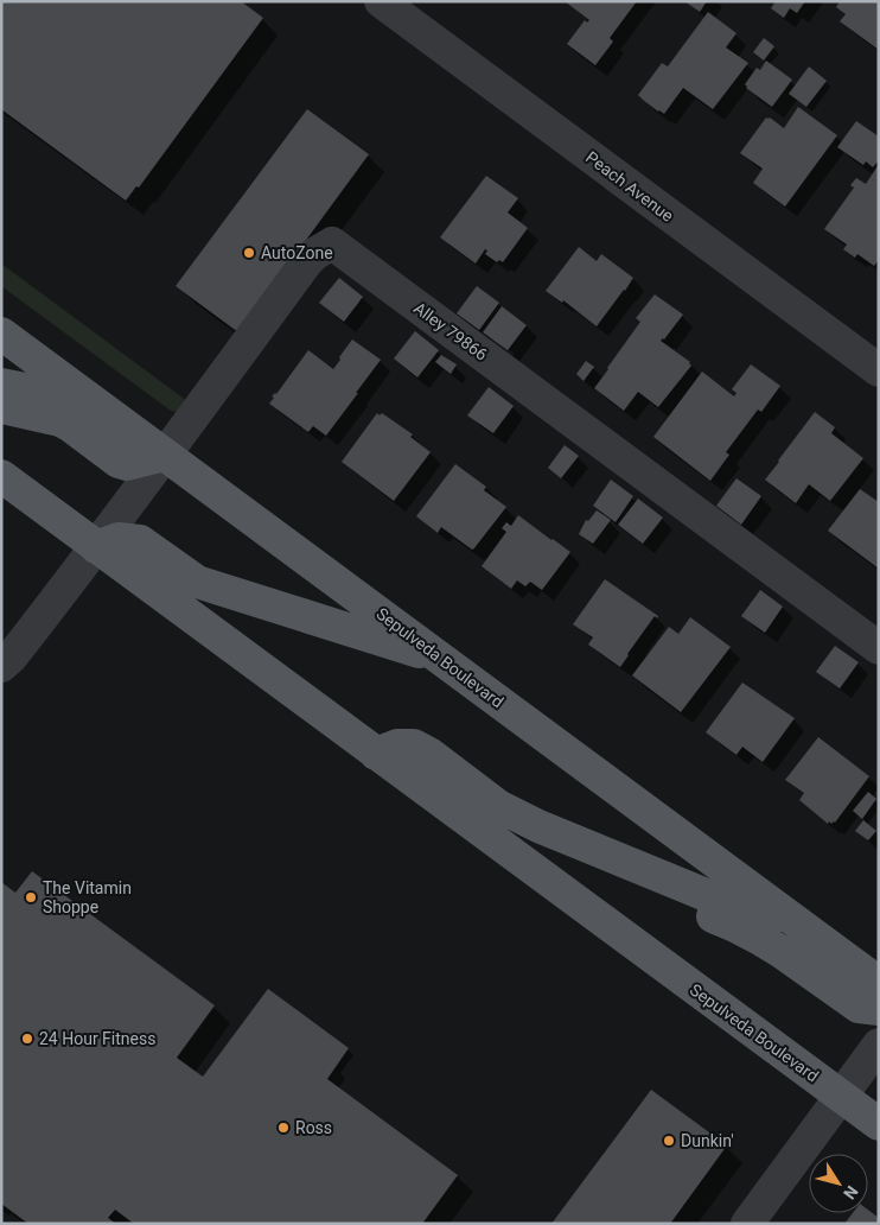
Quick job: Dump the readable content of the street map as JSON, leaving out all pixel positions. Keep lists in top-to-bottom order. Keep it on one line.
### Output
{"streets":{"main road":["Sepulveda Boulevard"],"street":["Peach Avenue","Alley 79866"]},"crossings":[["Alley 79866","Sepulveda Boulevard"]],"places":["AutoZone","The Vitamin Shoppe","24 Hour Fitness","Ross","Dunkin'"],"north":"bottom right"}
